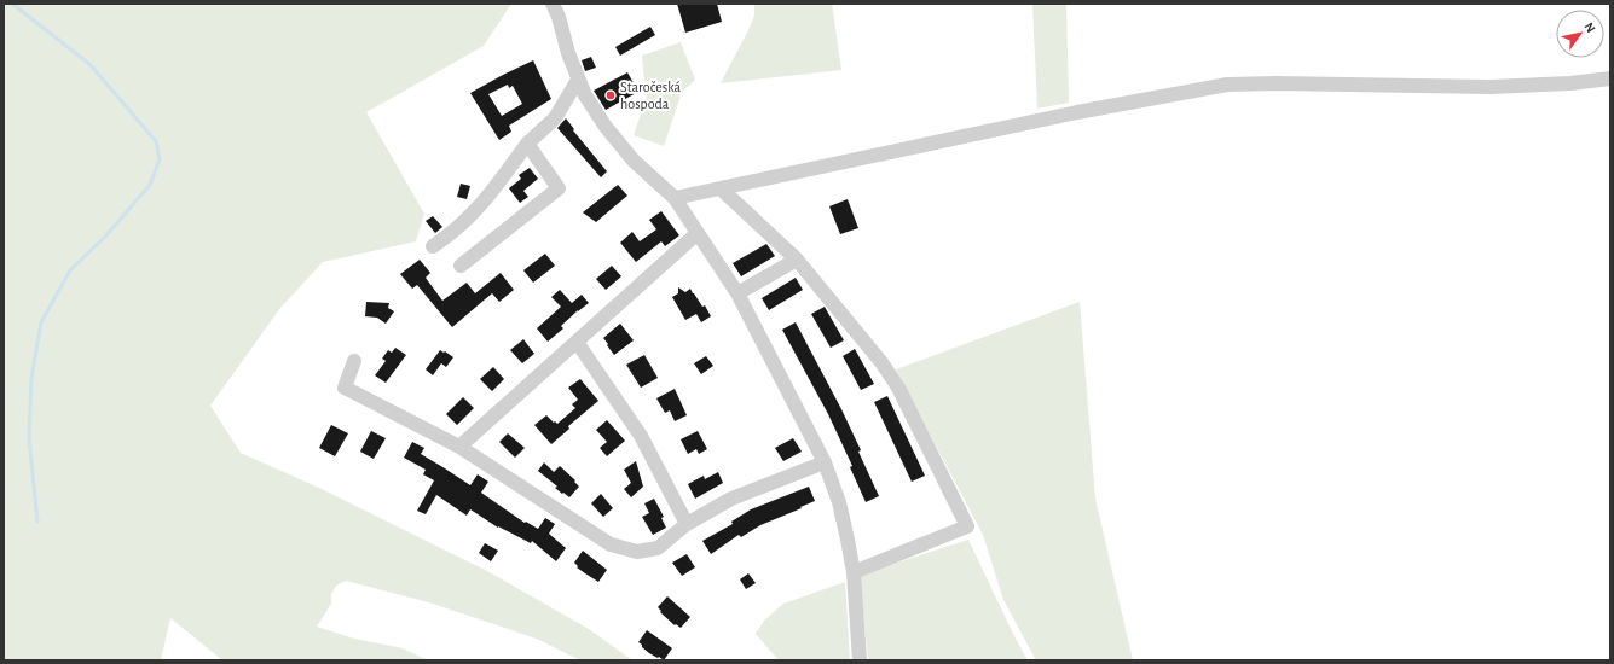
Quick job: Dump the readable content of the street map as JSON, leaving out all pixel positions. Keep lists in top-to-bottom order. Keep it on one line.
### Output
{"places":["Staročeská hospoda"],"north":"top right"}
